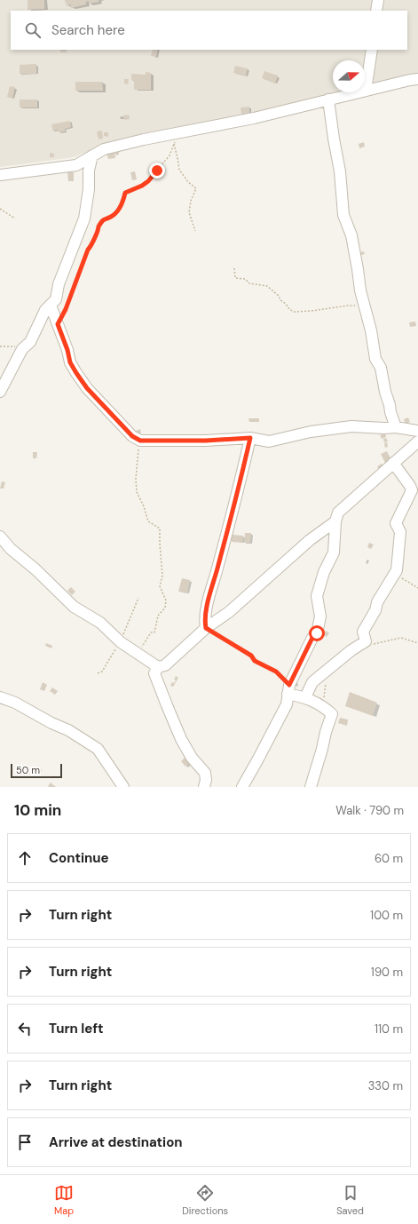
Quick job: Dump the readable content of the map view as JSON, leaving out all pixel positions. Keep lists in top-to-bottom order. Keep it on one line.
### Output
{"scale_bar":"50 m","north":"right","page":{"search":"Search here","scale":"50 m","heading":["10 min","Walk · 790 m"],"list":[["Continue","60 m"],["Turn right","100 m"],["Turn right","190 m"],["Turn left","110 m"],["Turn right","330 m"],"Arrive at destination"],"nav":["Map","Directions","Saved"]}}
